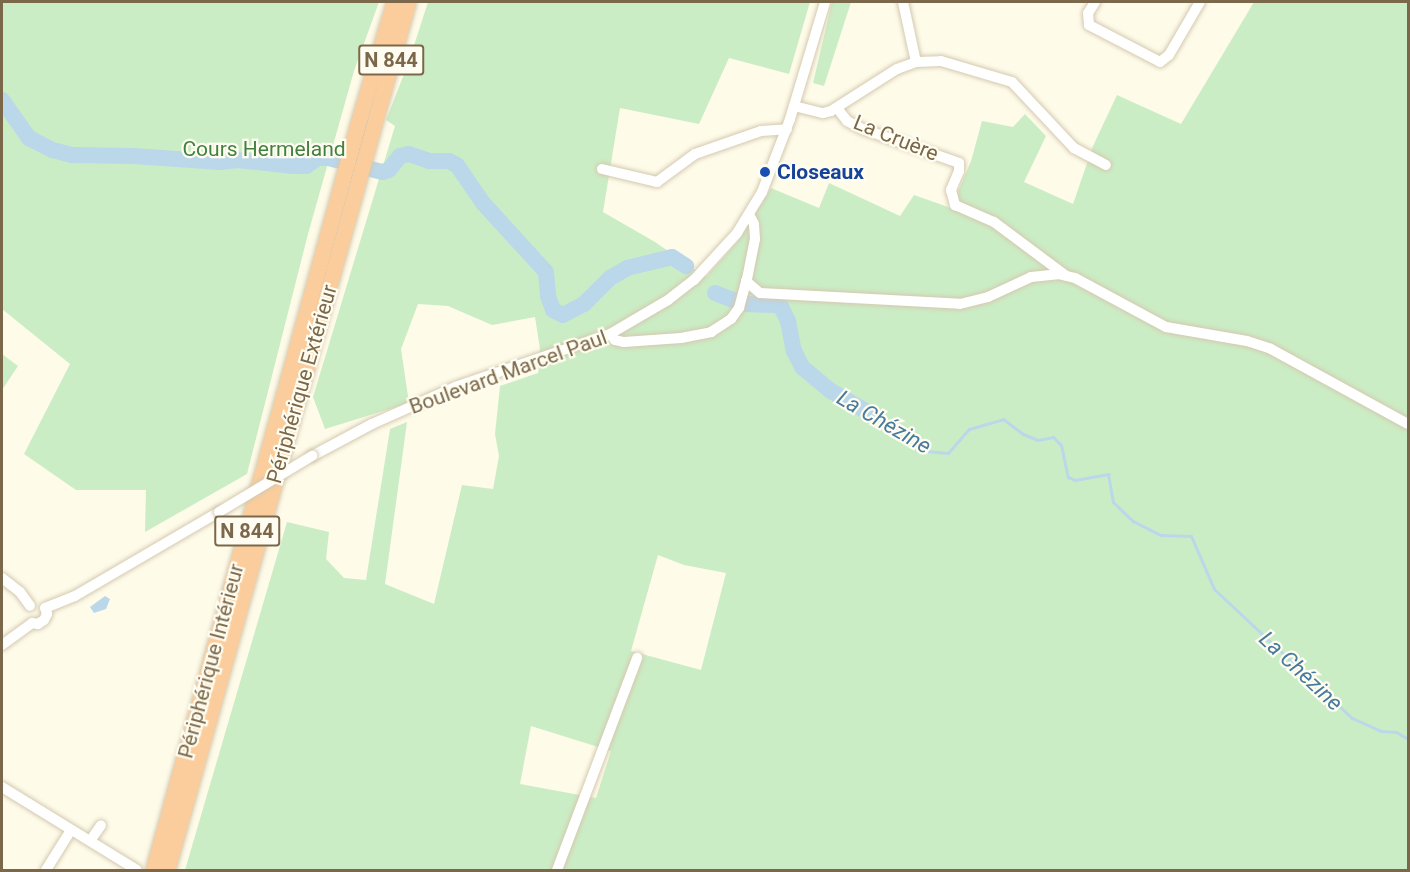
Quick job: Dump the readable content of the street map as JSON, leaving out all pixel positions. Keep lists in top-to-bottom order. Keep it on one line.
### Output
{"streets":{"highway":["N 844","Périphérique Extérieur","Périphérique Intérieur"],"street":["La Cruère","Boulevard Marcel Paul"]},"water":["La Chézine"],"parks":["Cours Hermeland"],"places":["Closeaux"]}
